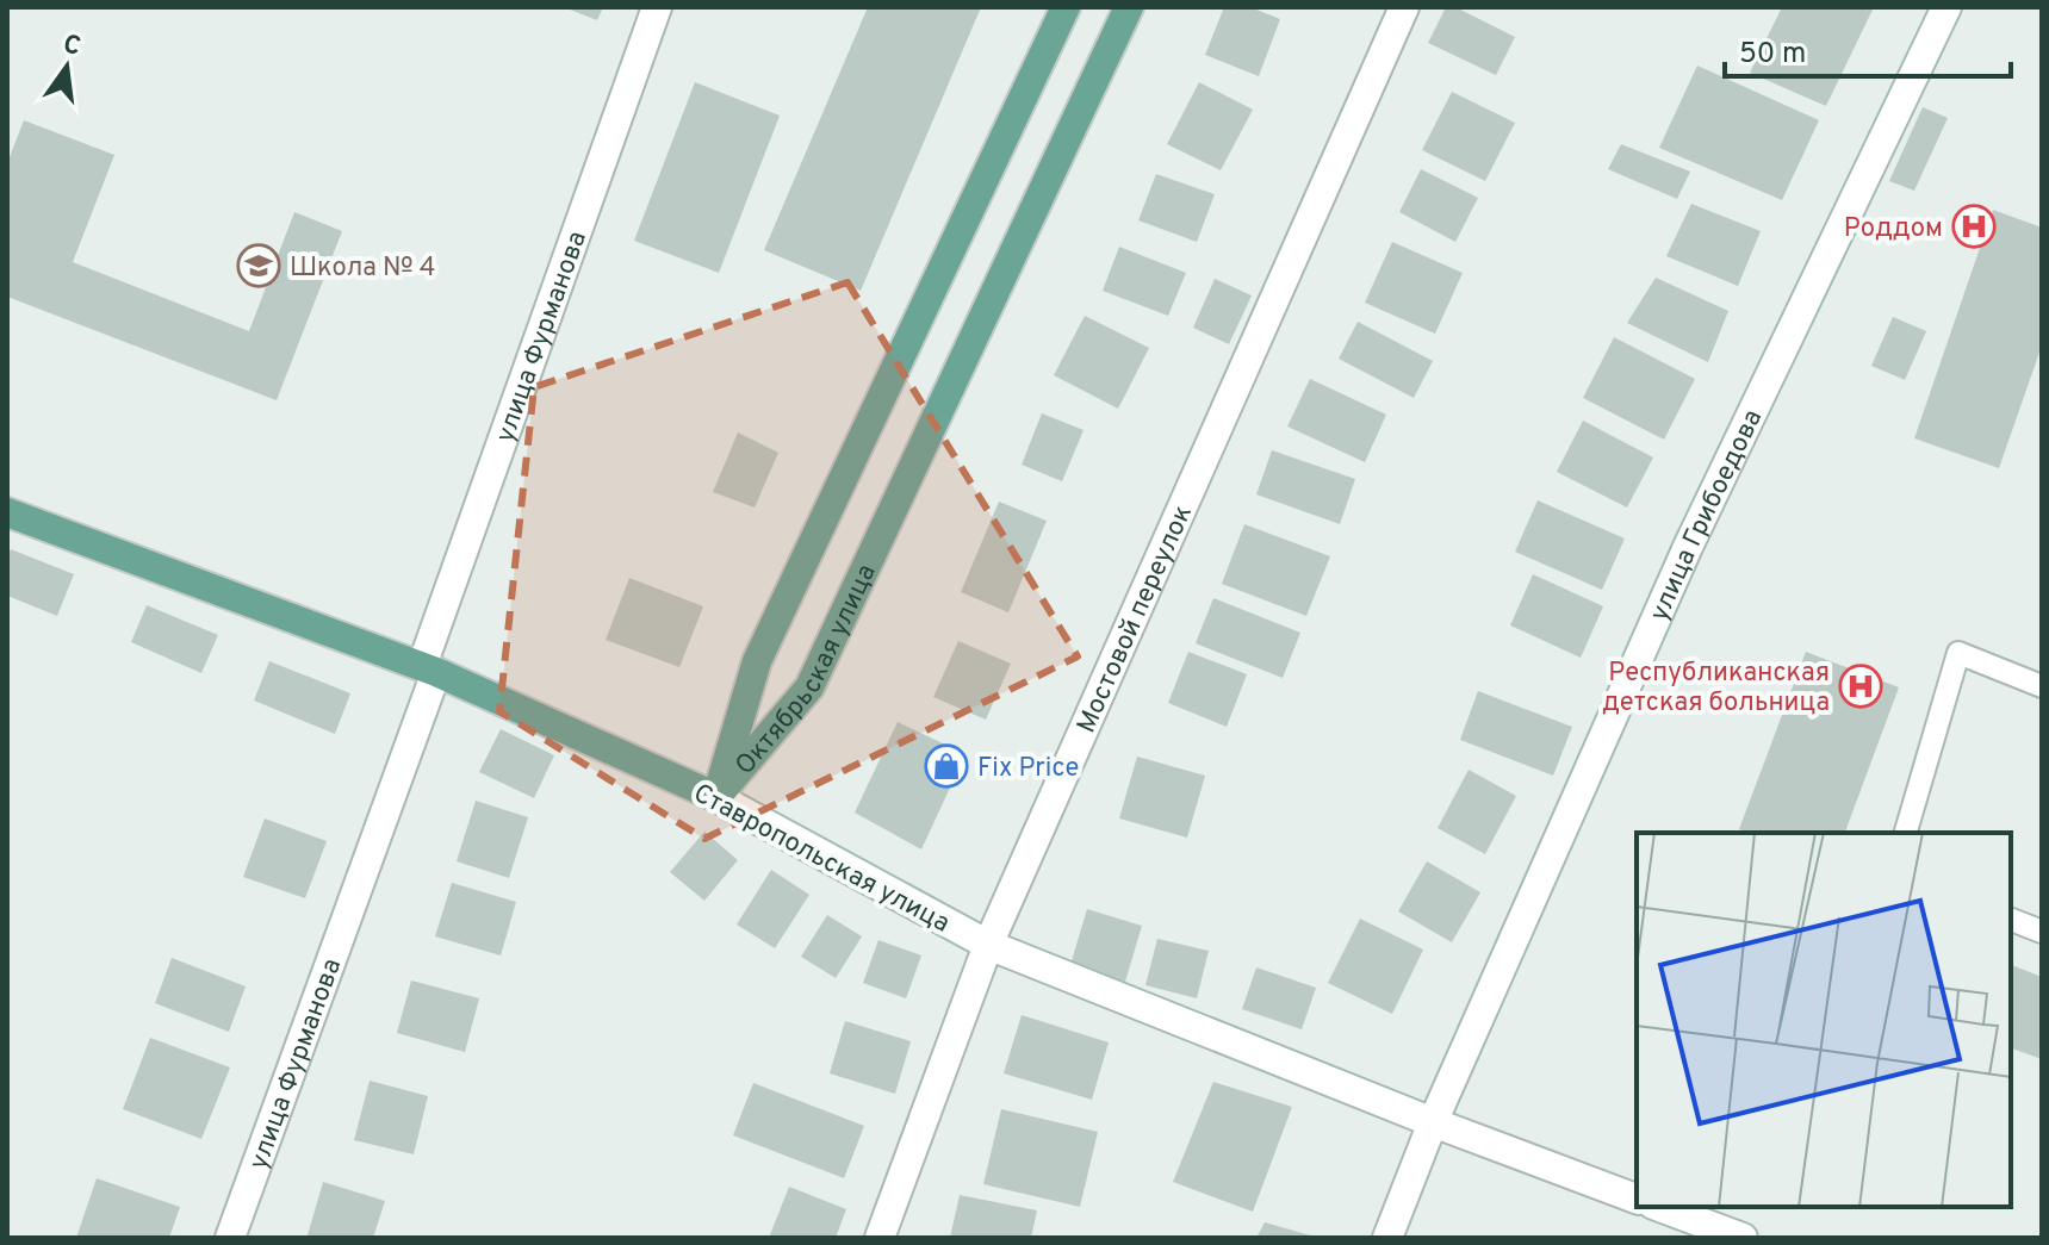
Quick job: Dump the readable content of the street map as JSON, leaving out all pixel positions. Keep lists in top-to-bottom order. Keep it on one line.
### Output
{"streets":{"main road":["Октябрьская улица","Ставропольская улица"],"street":["улица Фурманова","улица Грибоедова","Мостовой переулок"]},"crossings":[["улица Фурманова","Ставропольская улица"],["улица Грибоедова","Ставропольская улица"],["Мостовой переулок","Ставропольская улица"],["Октябрьская улица","Ставропольская улица"]],"places":{"hospital":["Роддом","Республиканская детская больница"],"school or university":["Школа № 4"],"shop":["Fix Price"]},"scale_bar":"50 m","north":"top"}
